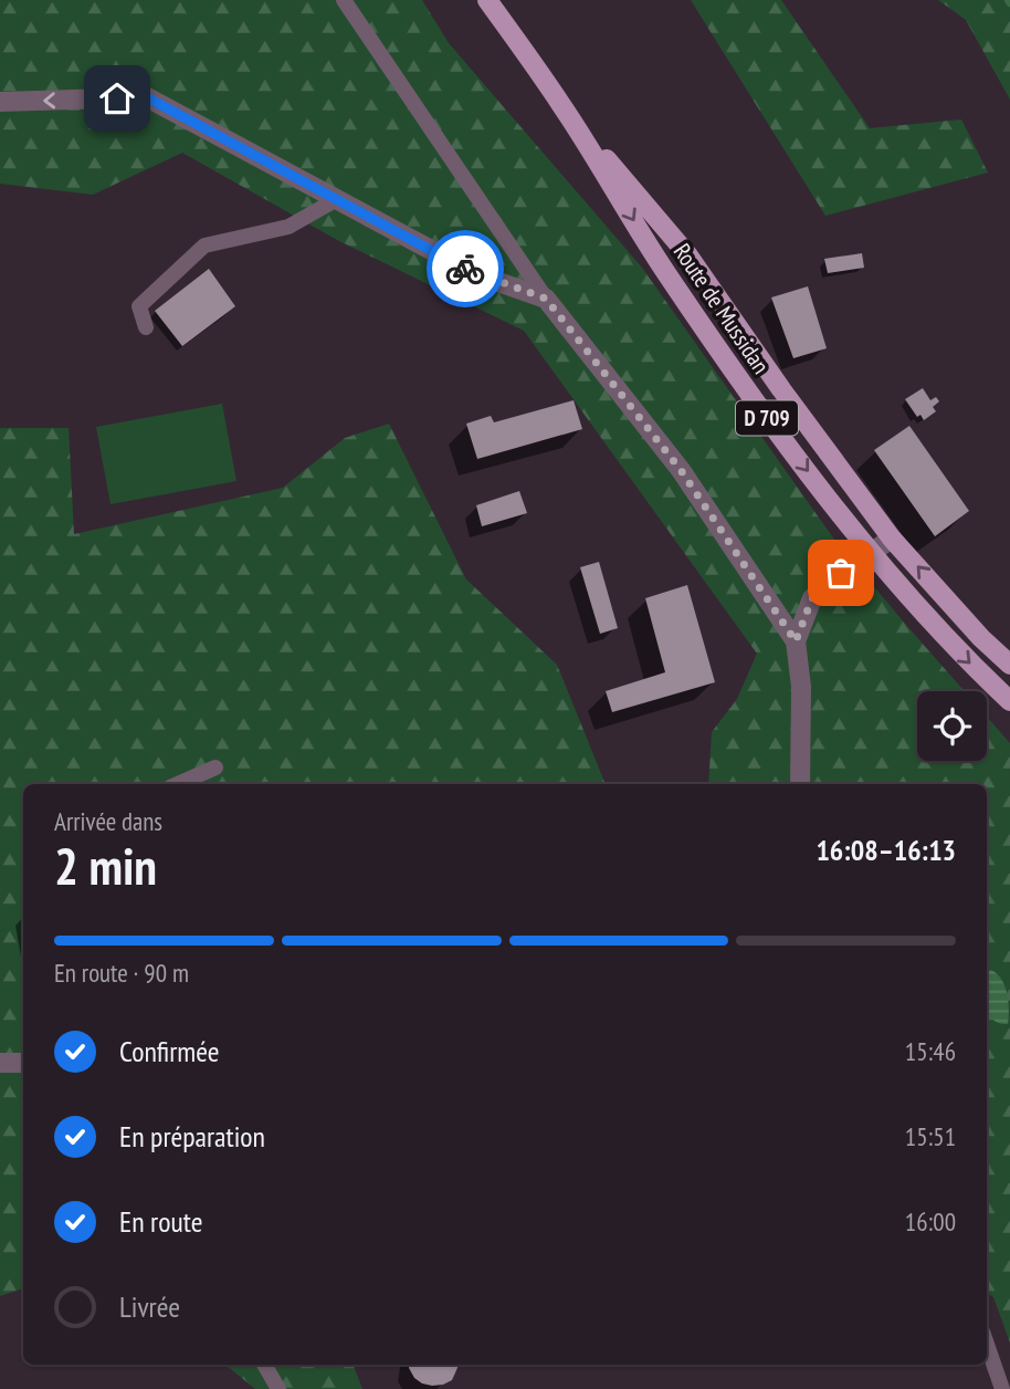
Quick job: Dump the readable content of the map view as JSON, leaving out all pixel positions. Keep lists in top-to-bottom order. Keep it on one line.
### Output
{"streets":{"main road":["Route de Mussidan","D 709"]},"page":{"heading":["2 min","Arrivée dans","16:08–16:13"],"bar":"En route · 90 m","list":[["Confirmée","15:46"],["En préparation","15:51"],["En route","16:00"],"Livrée"]}}
